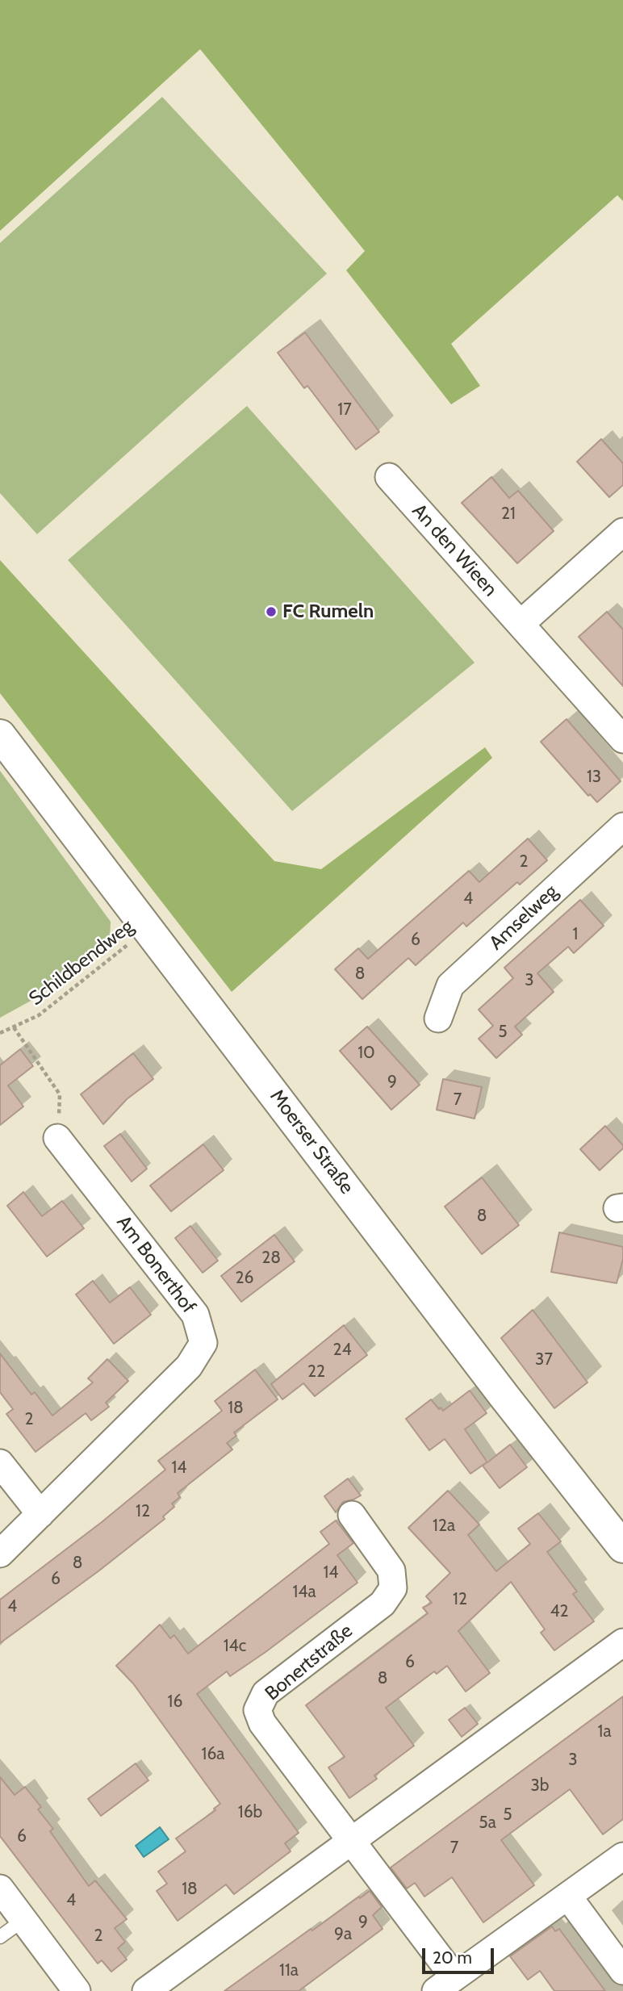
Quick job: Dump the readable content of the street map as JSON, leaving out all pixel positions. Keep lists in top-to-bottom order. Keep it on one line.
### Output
{"streets":{"main road":["Moerser Straße"],"street":["An den Wieen","Amselweg","Am Bonerthof","Bonertstraße"],"path":["Schildbendweg"]},"crossings":[["Schildbendweg","Moerser Straße"]],"places":["FC Rumeln"],"house_numbers":["17","21","13","2","4","1","6","8","3","5","10","9","7","8","28","26","24","37","22","18","2","14","12","12a","8","14","6","14a","12","4","42","14c","6","8","16","1a","16a","3","3b","16b","5","5a","6","7","18","4","9","9a","2","11a"],"scale_bar":"20 m"}
